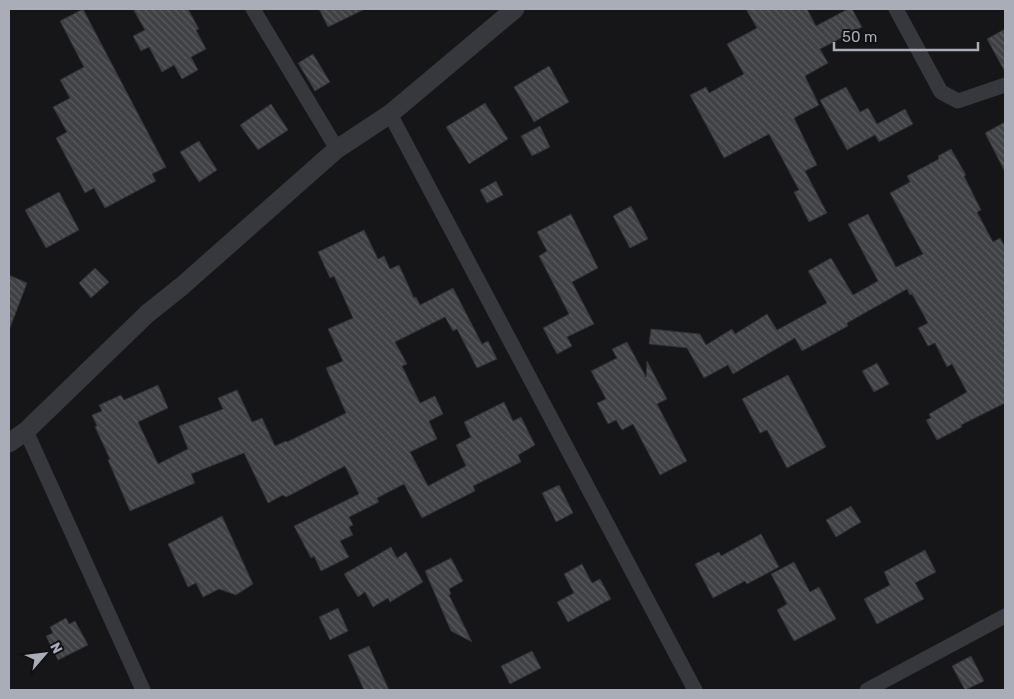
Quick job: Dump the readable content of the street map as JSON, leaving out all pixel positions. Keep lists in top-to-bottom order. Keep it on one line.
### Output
{"scale_bar":"50 m","north":"top right"}
